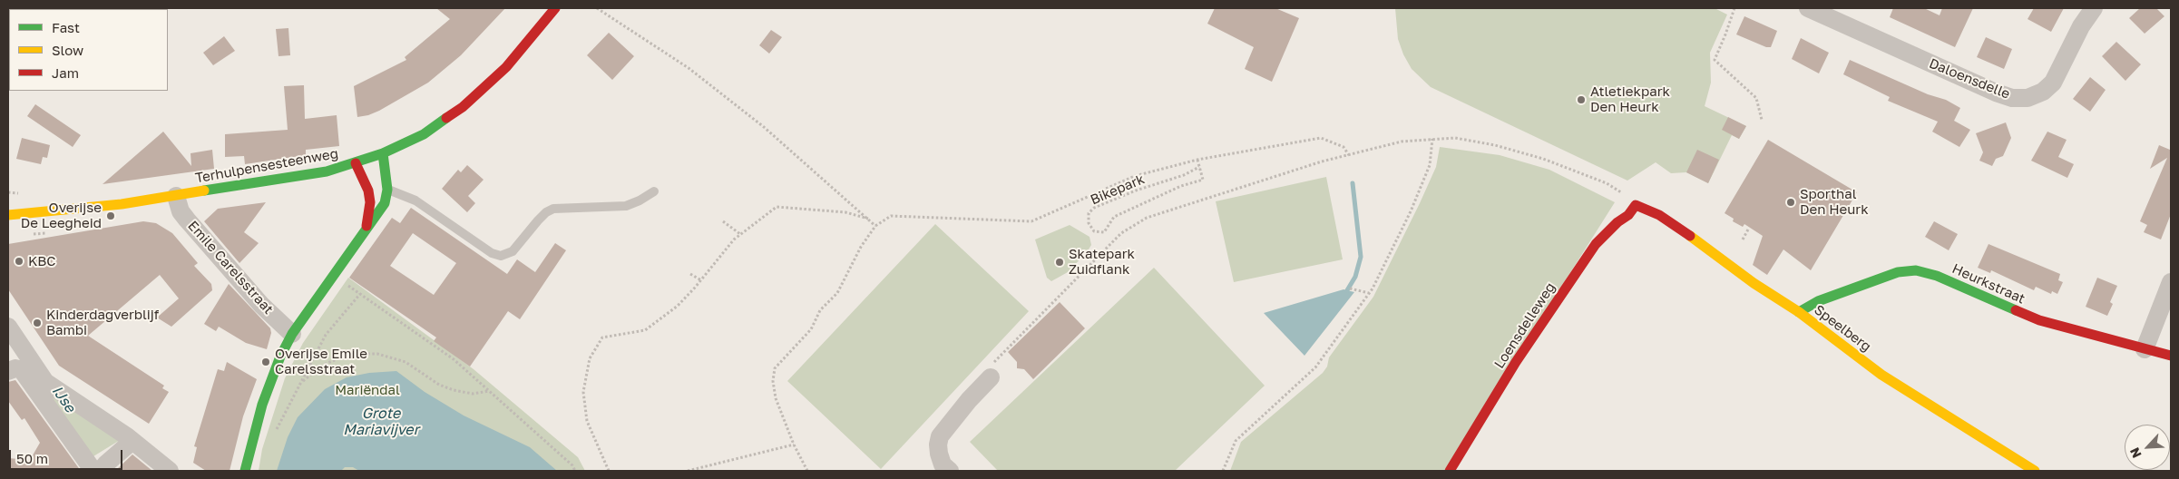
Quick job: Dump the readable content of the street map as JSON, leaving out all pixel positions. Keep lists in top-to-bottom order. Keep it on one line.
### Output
{"streets":{"street":["Daloensdelle","Terhulpensesteenweg","Emile Carelsstraat","Heurkstraat","Loensdelleweg","Speelberg"],"path":["Bikepark"]},"crossings":[["Terhulpensesteenweg","Emile Carelsstraat"],["Heurkstraat","Speelberg"],["Loensdelleweg","Speelberg"]],"water":["IJse","Grote Mariavijver"],"parks":["Mariëndal"],"places":["Atletiekpark Den Heurk","Sporthal Den Heurk","Overijse De Leegheid","KBC","Skatepark Zuidflank","Kinderdagverblijf Bambi","Overijse Emile Carelsstraat"],"legend":["Fast","Slow","Jam"],"scale_bar":"50 m","north":"bottom left"}
